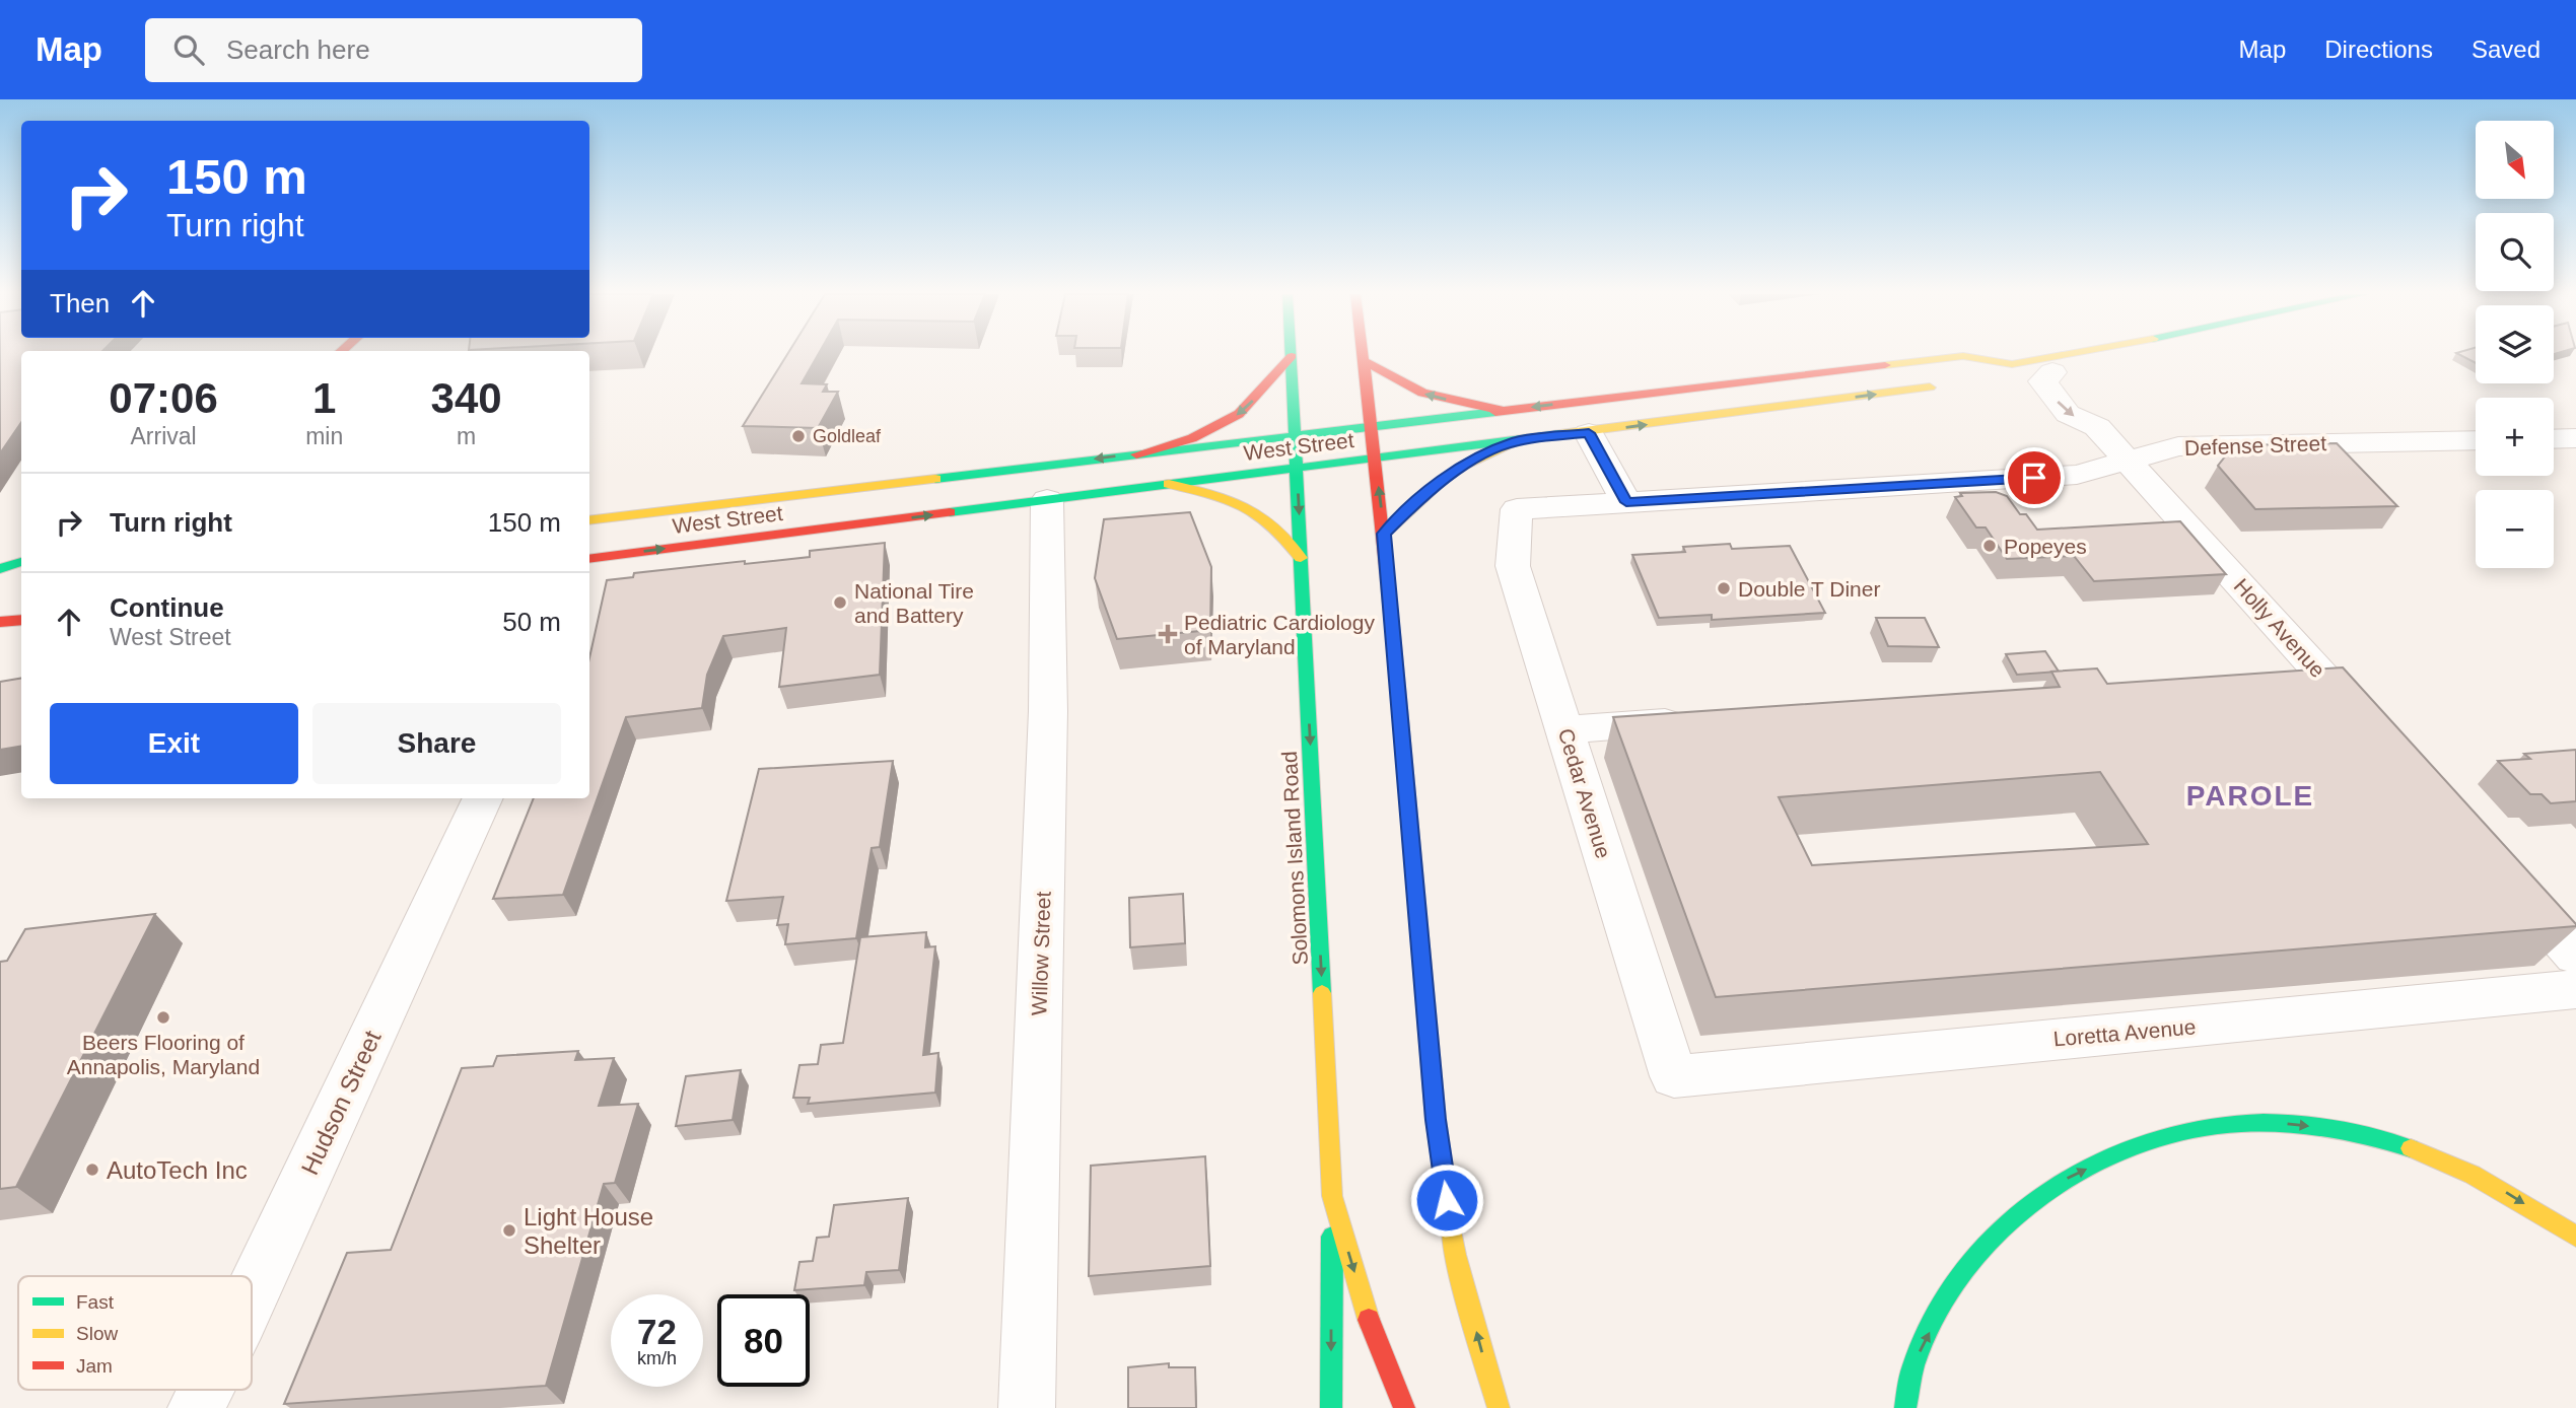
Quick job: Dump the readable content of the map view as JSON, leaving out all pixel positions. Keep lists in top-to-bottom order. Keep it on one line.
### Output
{"streets":{"main road":["West Street","Solomons Island Road"],"street":["Defense Street","Holly Avenue","Cedar Avenue","Willow Street","Loretta Avenue","Hudson Street"]},"crossings":[["Defense Street","Holly Avenue"],["Defense Street","Cedar Avenue"],["West Street","Holly Avenue"],["West Street","Solomons Island Road"],["West Street","Willow Street"],["Cedar Avenue","Loretta Avenue"]],"districts":["PAROLE"],"places":{"other":["Goldleaf","Popeyes","Double T Diner","National Tire and Battery","Beers Flooring of Annapolis, Maryland","AutoTech Inc","Light House Shelter"],"health":["Pediatric Cardiology of Maryland"]},"legend":["Fast","Slow","Jam"],"north":"bottom right","page":{"header":"Map","search":"Search here","nav":["Map","Directions","Saved"],"map_buttons":["+","−"],"turn":["150 m","Turn right"],"then":"Then","eta":["07:06","Arrival","1","min","340","m"],"list":[{"name":"Turn right","value":"150 m"},{"name":"Continue","note":"West Street","value":"50 m"}],"buttons":["Exit","Share"],"speed":"72 km/h","limit":"80"}}
